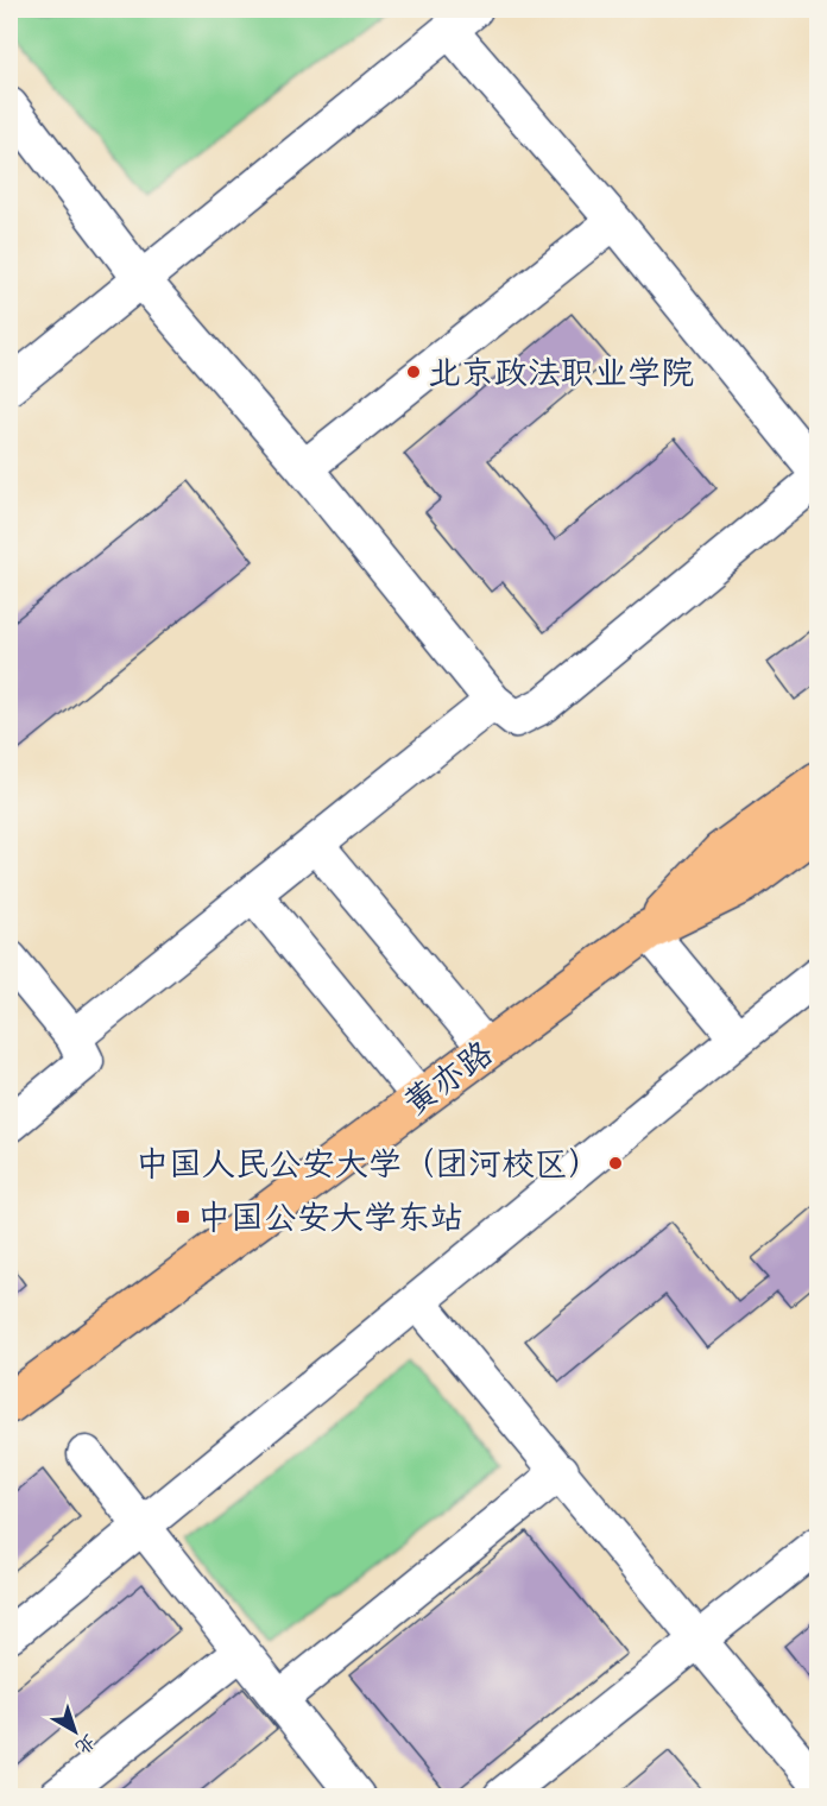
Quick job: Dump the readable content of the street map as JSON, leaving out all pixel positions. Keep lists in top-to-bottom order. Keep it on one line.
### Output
{"streets":{"main road":["黄亦路"]},"places":{"other":["北京政法职业学院","中国人民公安大学（团河校区）"],"transit":["中国公安大学东站"]},"north":"bottom right"}
